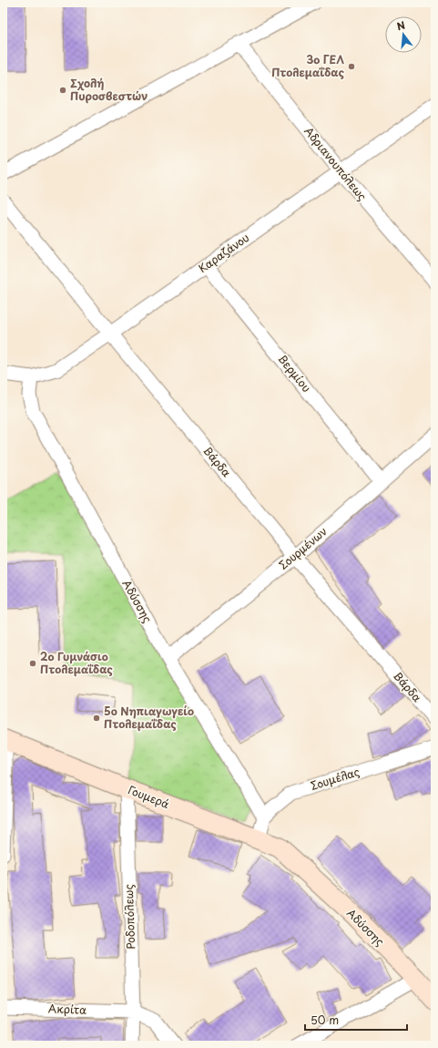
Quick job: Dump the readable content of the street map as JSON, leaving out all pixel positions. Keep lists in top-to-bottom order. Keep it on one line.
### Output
{"streets":{"street":["Αδριανουπόλεως","Καραζάνου","Βερμίου","Βάρδα","Σουρμένων","Αδύσσης","Σουμέλας","Γουμερά","Ροδοπόλεως","Ακρίτα"]},"crossings":[["Αδριανουπόλεως","Καραζάνου"],["Καραζάνου","Βερμίου"],["Καραζάνου","Βάρδα"],["Καραζάνου","Αδύσσης"],["Βερμίου","Σουρμένων"],["Βάρδα","Σουρμένων"],["Σουρμένων","Αδύσσης"],["Αδύσσης","Σουμέλας"],["Αδύσσης","Γουμερά"],["Γουμερά","Ροδοπόλεως"],["Ροδοπόλεως","Ακρίτα"]],"places":["3ο ΓΕΛ Πτολεμαΐδας","Σχολή Πυροσβεστών","2ο Γυμνάσιο Πτολεμαΐδας","5ο Νηπιαγωγείο Πτολεμαΐδας"],"scale_bar":"50 m","north":"top"}
